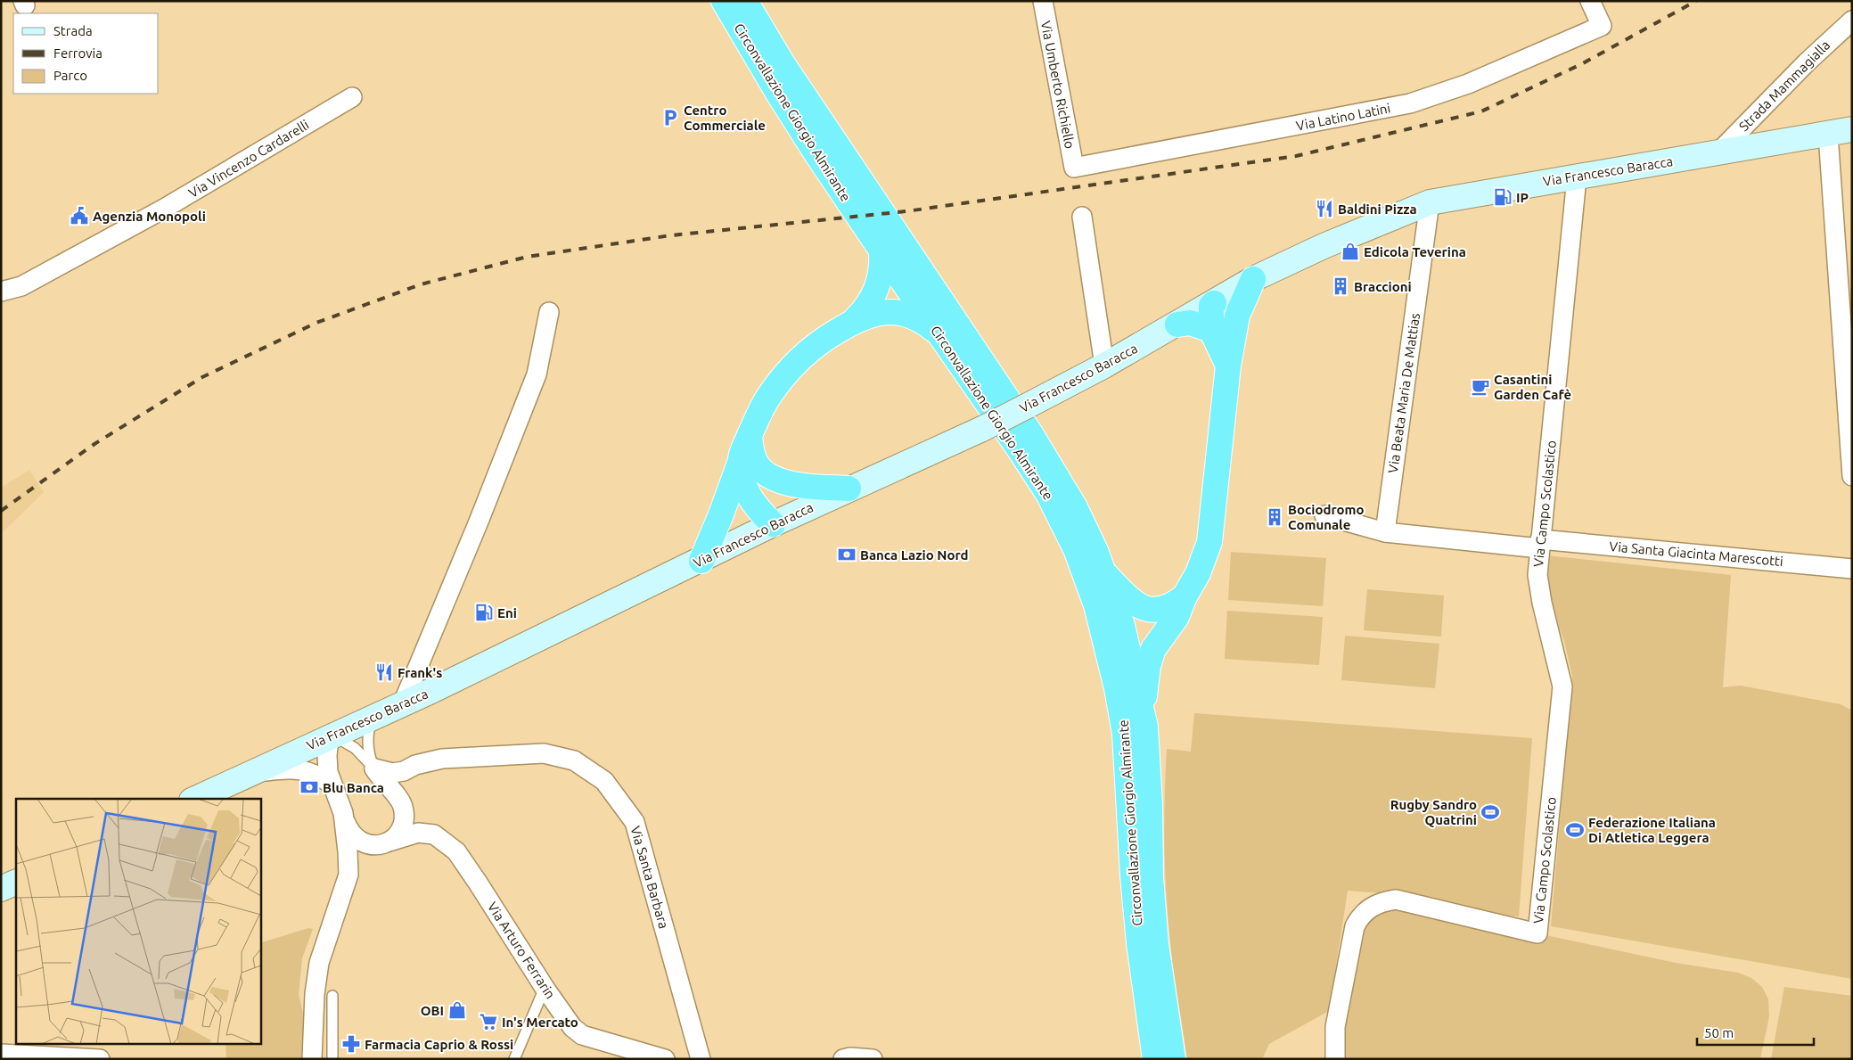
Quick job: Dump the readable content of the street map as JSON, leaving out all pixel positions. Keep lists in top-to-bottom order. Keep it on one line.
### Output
{"streets":{"highway":["Circonvallazione Giorgio Almirante"],"main road":["Via Francesco Baracca"],"street":["Via Umberto Richiello","Strada Mammagialla","Via Latino Latini","Via Vincenzo Cardarelli","Via Beata Maria De Mattias","Via Campo Scolastico","Via Santa Giacinta Marescotti","Via Santa Barbara","Via Arturo Ferrarin"]},"crossings":[["Via Umberto Richiello","Via Latino Latini"],["Strada Mammagialla","Via Francesco Baracca"],["Via Francesco Baracca","Via Beata Maria De Mattias"],["Via Francesco Baracca","Via Campo Scolastico"],["Via Campo Scolastico","Via Santa Giacinta Marescotti"]],"places":{"parking":["Centro Commerciale"],"fuel station":["IP","Eni"],"restaurant":["Baldini Pizza","Frank's"],"public building":["Agenzia Monopoli"],"shop":["Edicola Teverina","OBI"],"building":["Braccioni","Bociodromo Comunale"],"cafe":["Casantini Garden Cafè"],"bank":["Banca Lazio Nord","Blu Banca"],"sports":["Rugby Sandro Quatrini","Federazione Italiana Di Atletica Leggera"],"supermarket":["In's Mercato"],"pharmacy":["Farmacia Caprio & Rossi"]},"legend":["Strada","Ferrovia","Parco"],"scale_bar":"50 m"}
